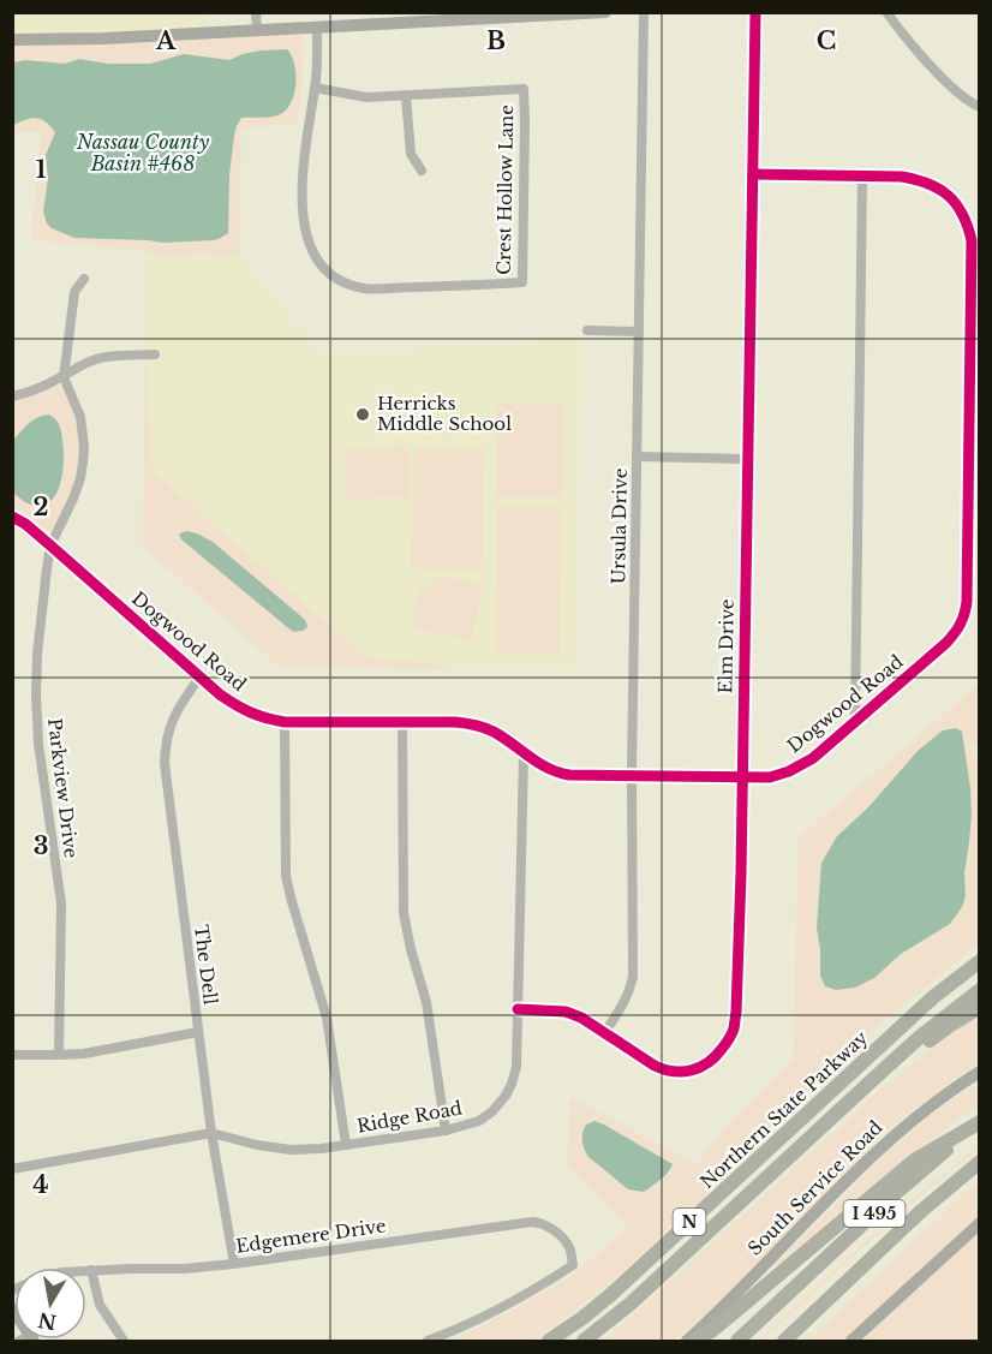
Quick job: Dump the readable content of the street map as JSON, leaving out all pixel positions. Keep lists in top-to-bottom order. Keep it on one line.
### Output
{"streets":{"highway":["Northern State Parkway","I 495","N"],"main road":["South Service Road"],"street":["Crest Hollow Lane","Ursula Drive","Dogwood Road","Elm Drive","Parkview Drive","The Dell","Ridge Road","Edgemere Drive"]},"crossings":[["Ursula Drive","Dogwood Road"],["Ursula Drive","Elm Drive"],["Dogwood Road","Elm Drive"],["Dogwood Road","Parkview Drive"],["Dogwood Road","The Dell"],["Dogwood Road","Ridge Road"],["Elm Drive","Ridge Road"],["The Dell","Ridge Road"],["The Dell","Edgemere Drive"]],"water":["Nassau County Basin #468"],"places":["Herricks Middle School"],"north":"bottom","grid":{"columns":["A","B","C"],"rows":["1","2","3","4"]}}
